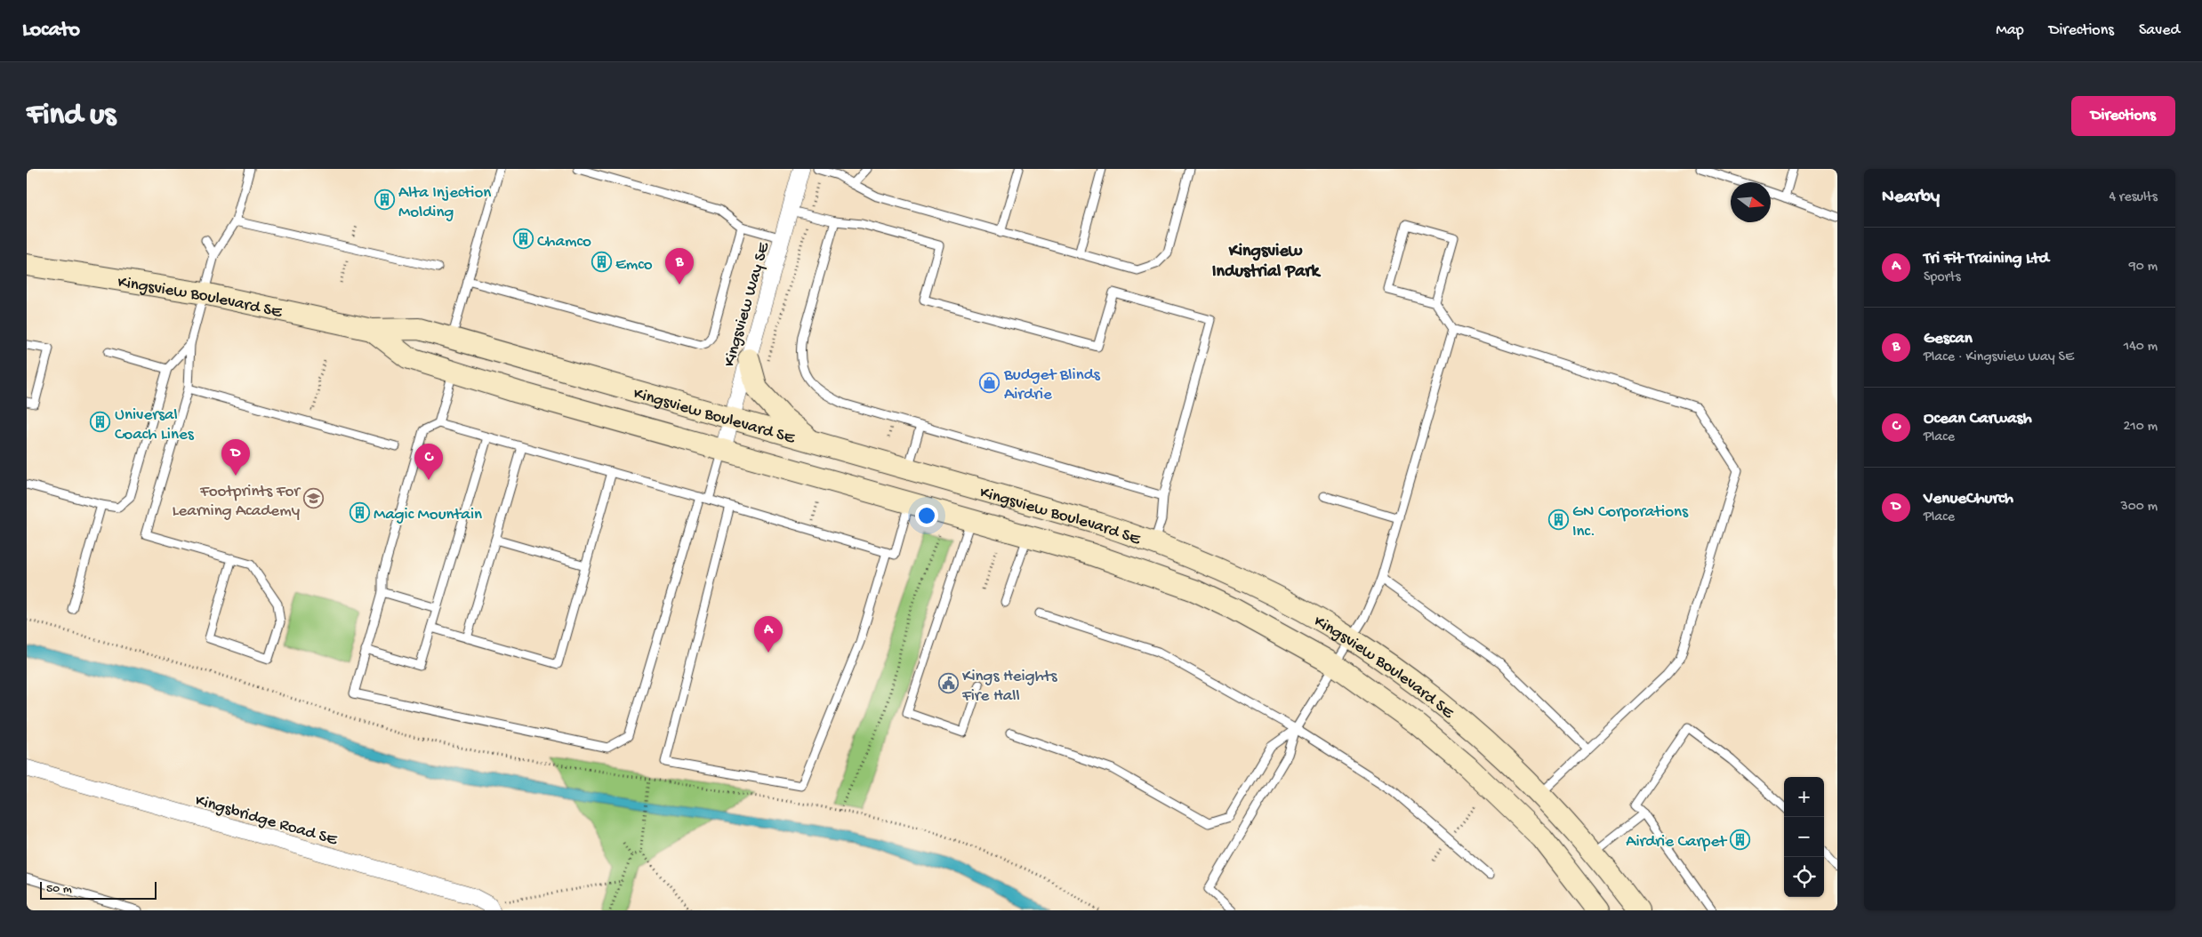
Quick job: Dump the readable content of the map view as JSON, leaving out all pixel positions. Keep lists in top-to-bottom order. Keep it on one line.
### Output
{"streets":{"main road":["Kingsview Boulevard SE"],"street":["Kingsview Way SE","Kingsbridge Road SE"]},"crossings":[["Kingsview Boulevard SE","Kingsview Way SE"]],"districts":["Kingsview Industrial Park"],"places":{"building":["Alta Injection Molding","Chamco","Emco","Universal Coach Lines","Magic Mountain","GN Corporations Inc.","Airdrie Carpet"],"shop":["Budget Blinds Airdrie"],"school or university":["Footprints For Learning Academy"],"public building":["Kings Heights Fire Hall"]},"scale_bar":"50 m","north":"right","page":{"header":"Locato","nav":["Map","Directions","Saved"],"buttons":"Directions","title":"Find us","heading":["Nearby","4 results"],"list":[{"mark":"A","name":"Tri Fit Training Ltd","note":"Sports","value":"90 m"},{"mark":"B","name":"Gescan","note":"Place · Kingsview Way SE","value":"140 m"},{"mark":"C","name":"Ocean Carwash","note":"Place","value":"210 m"},{"mark":"D","name":"VenueChurch","note":"Place","value":"300 m"}],"pins":["B","D","C","A"],"map_buttons":["+","−"],"scale":"50 m"}}
